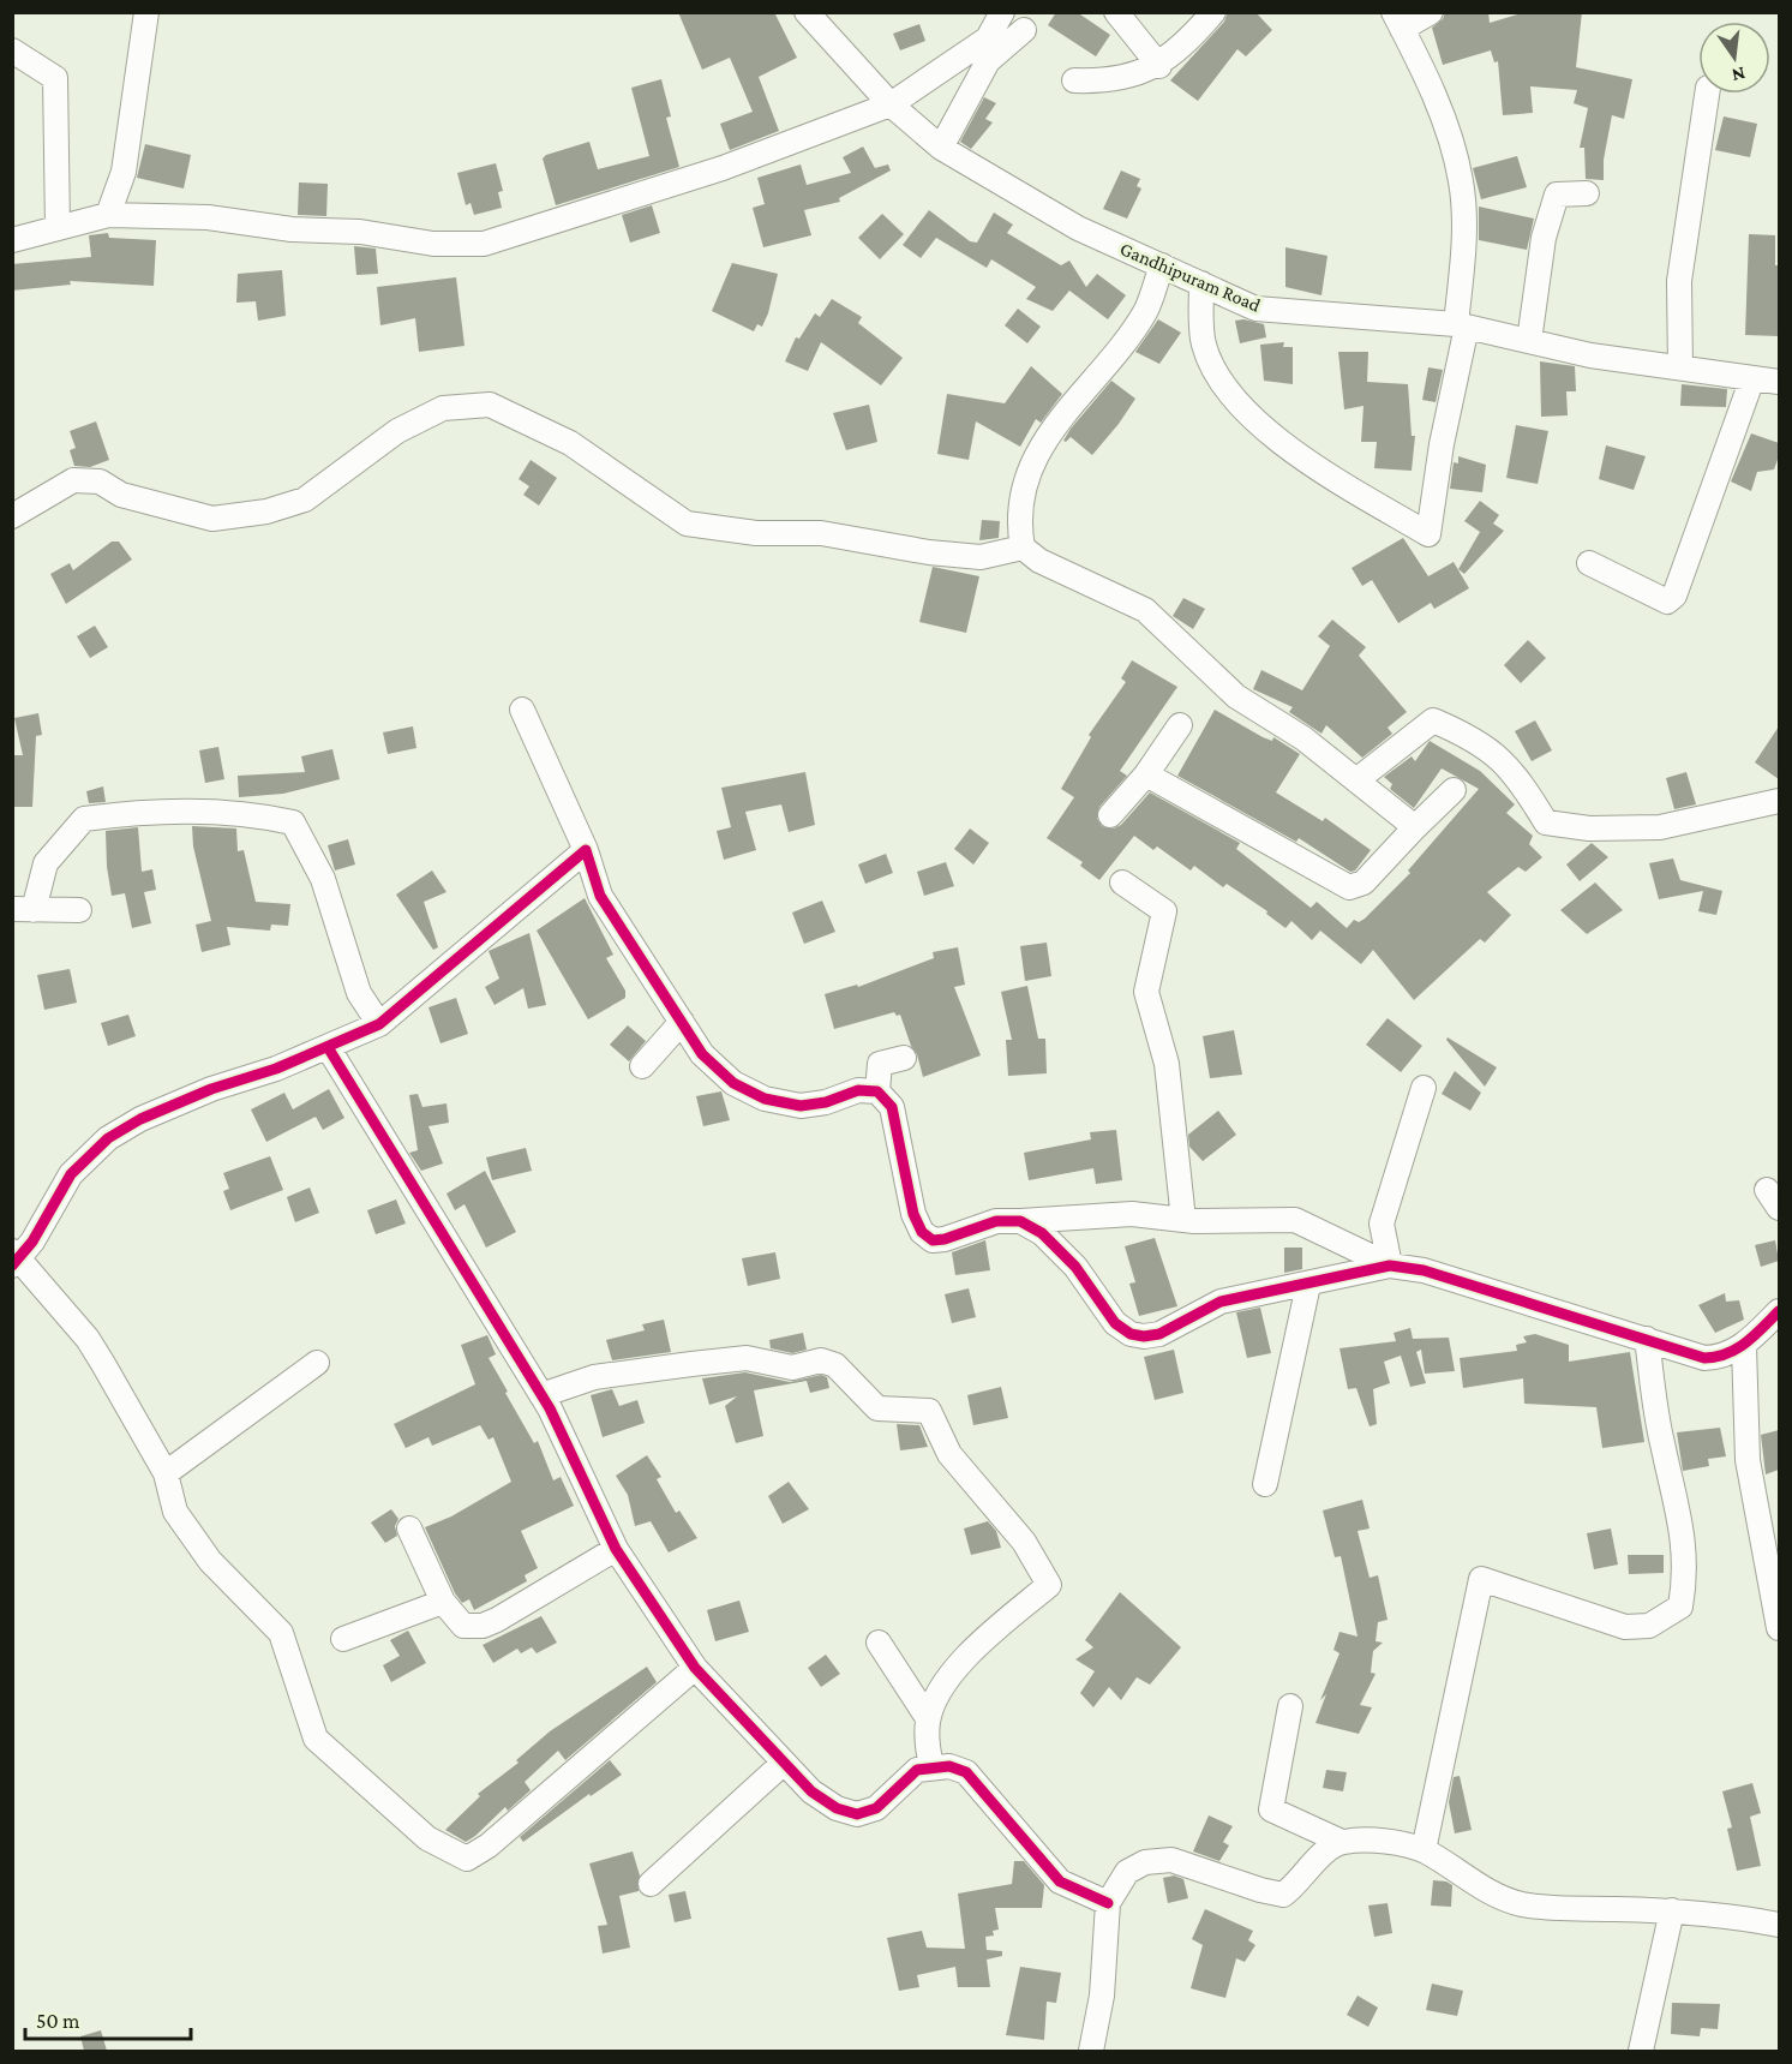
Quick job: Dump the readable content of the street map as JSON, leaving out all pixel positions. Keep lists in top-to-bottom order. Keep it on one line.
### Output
{"streets":{"street":["Gandhipuram Road"]},"scale_bar":"50 m","north":"bottom"}
